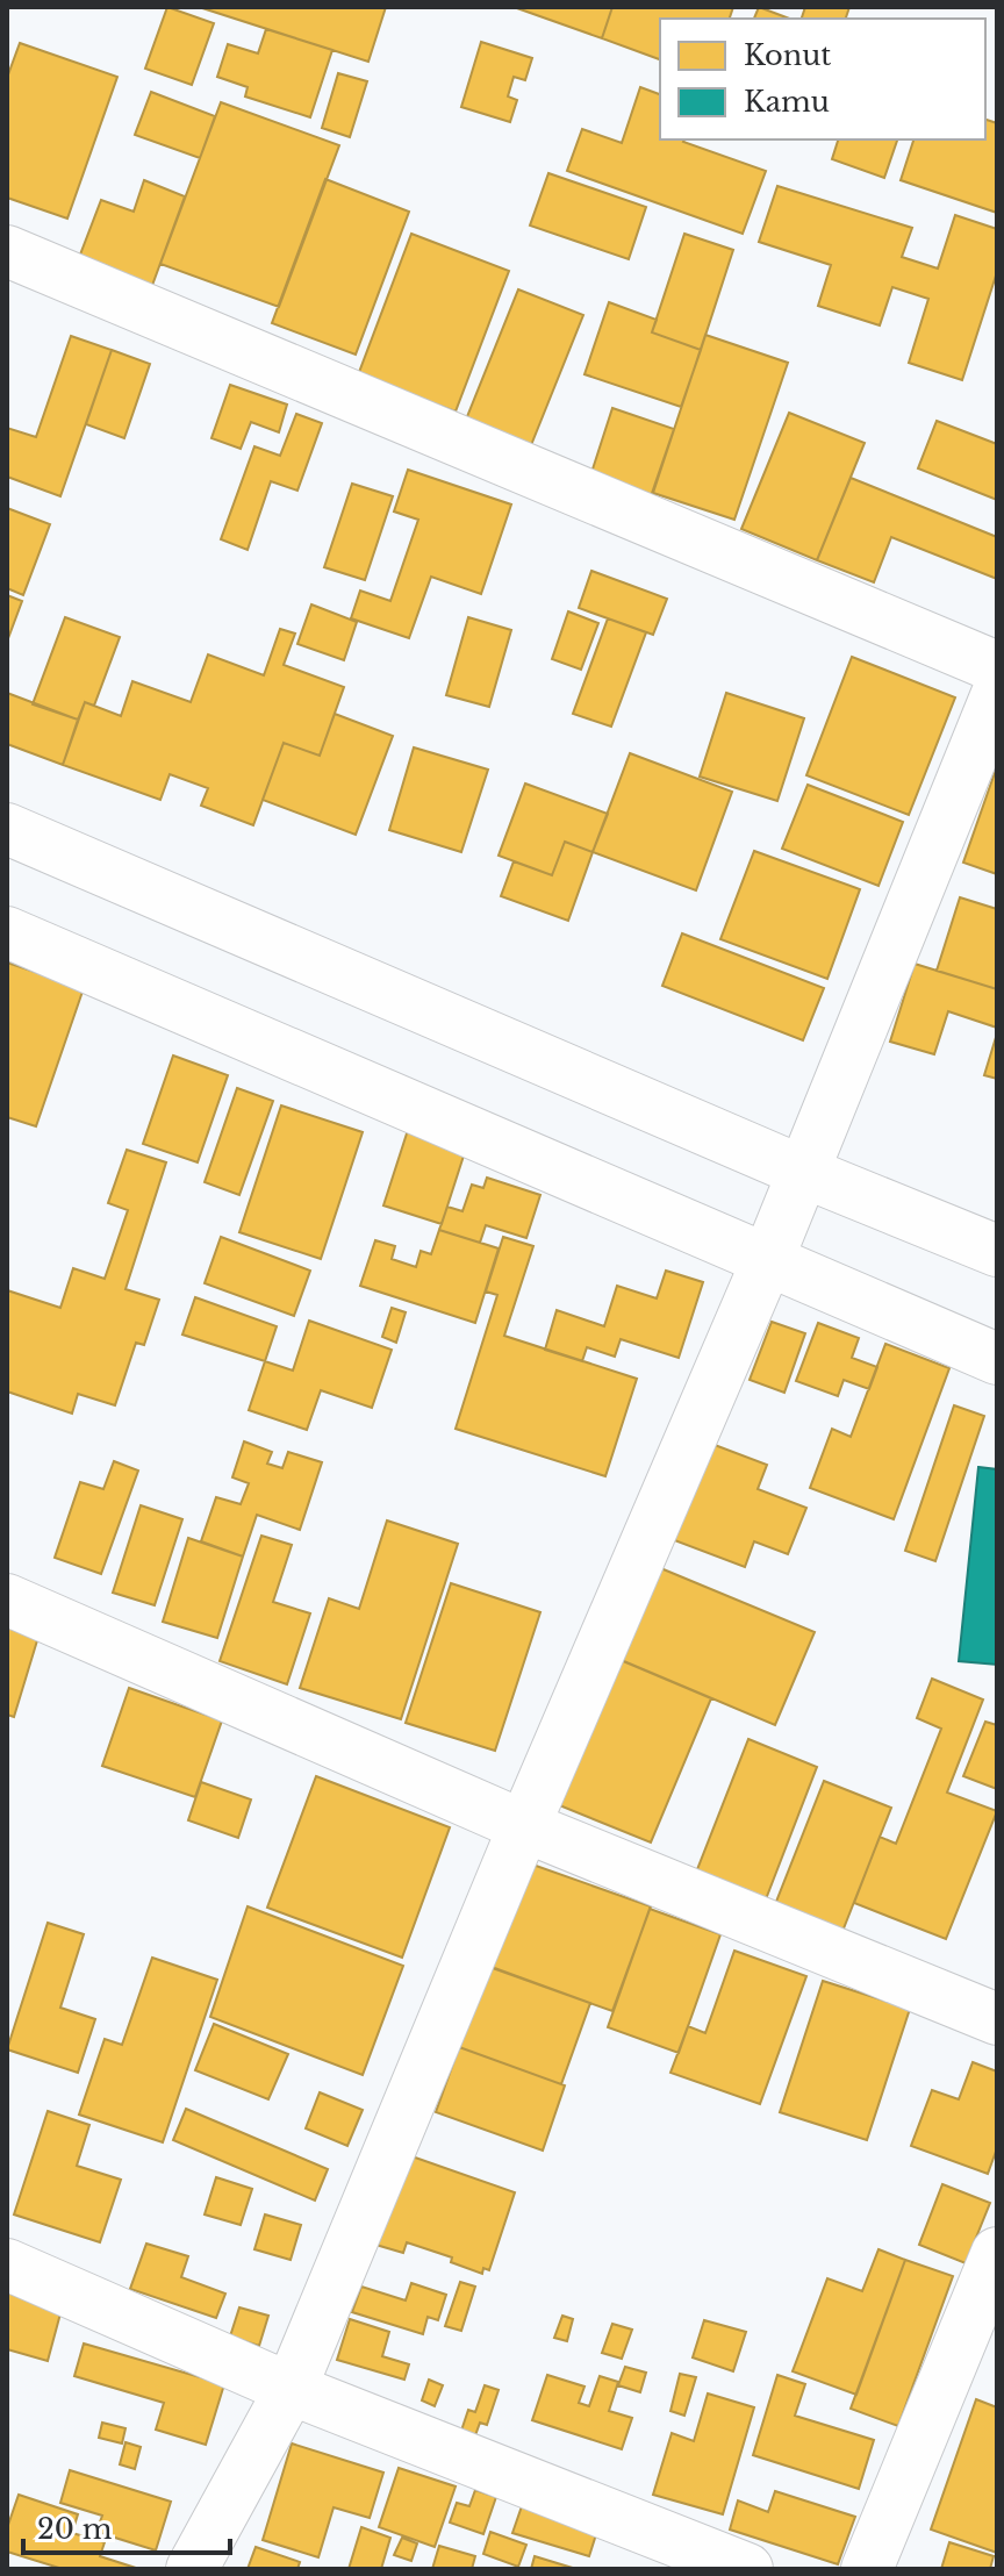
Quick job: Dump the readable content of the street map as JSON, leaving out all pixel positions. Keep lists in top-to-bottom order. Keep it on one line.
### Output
{"legend":["Konut","Kamu"],"scale_bar":"20 m"}
